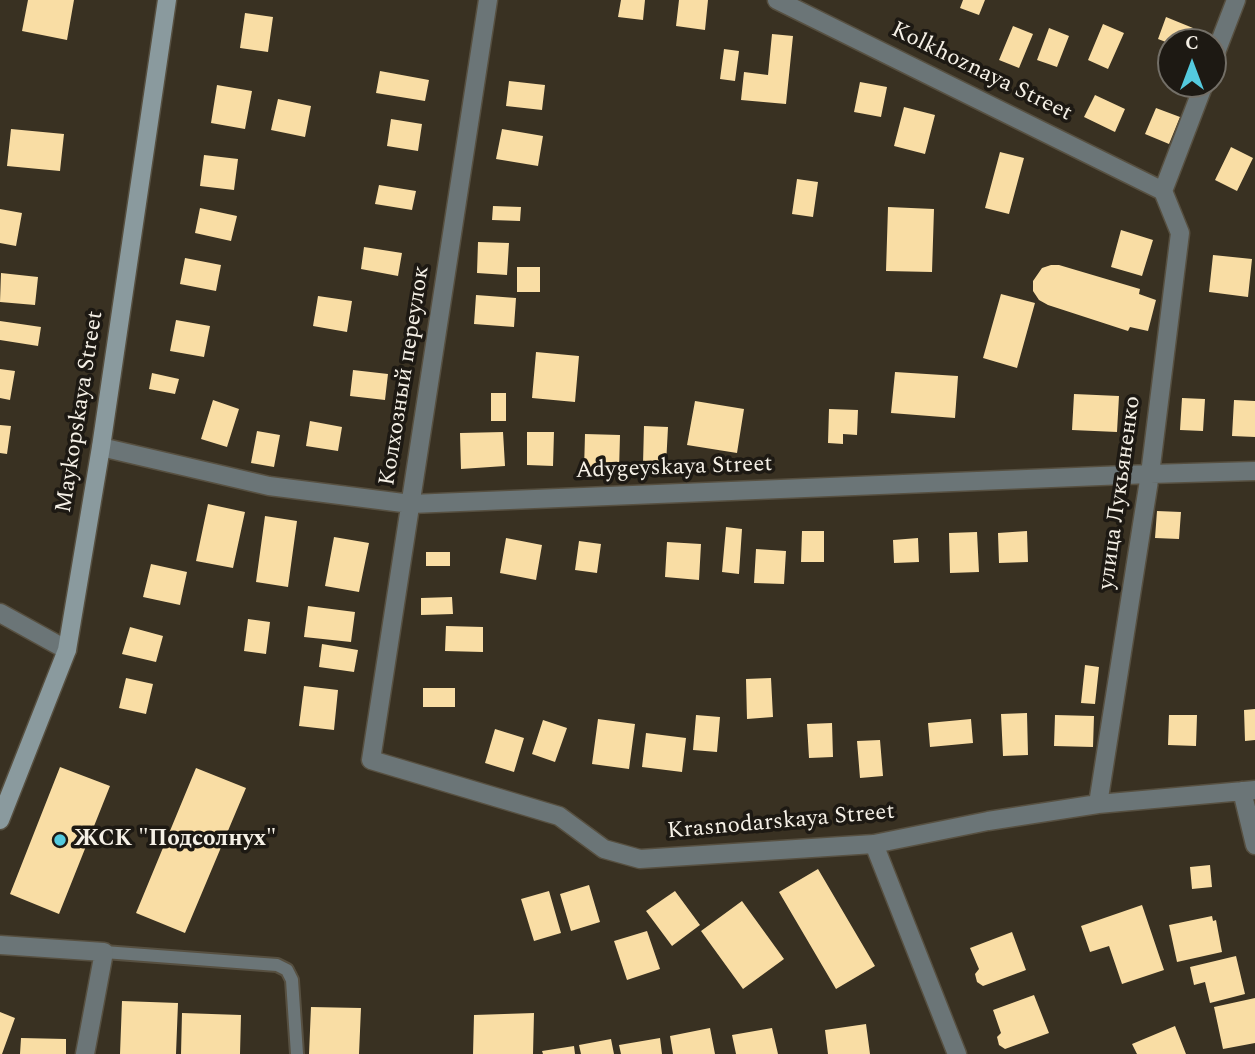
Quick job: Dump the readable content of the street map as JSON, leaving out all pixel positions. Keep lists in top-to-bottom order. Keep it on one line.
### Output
{"streets":{"street":["Kolkhoznaya Street","Колхозный переулок","Maykopskaya Street","Adygeyskaya Street","улица Лукьяненко","Krasnodarskaya Street"]},"crossings":[["Kolkhoznaya Street","улица Лукьяненко"],["Колхозный переулок","Adygeyskaya Street"],["Колхозный переулок","Krasnodarskaya Street"],["Maykopskaya Street","Adygeyskaya Street"],["Adygeyskaya Street","улица Лукьяненко"],["улица Лукьяненко","Krasnodarskaya Street"]],"places":["ЖСК \"Подсолнух\""],"north":"top"}
